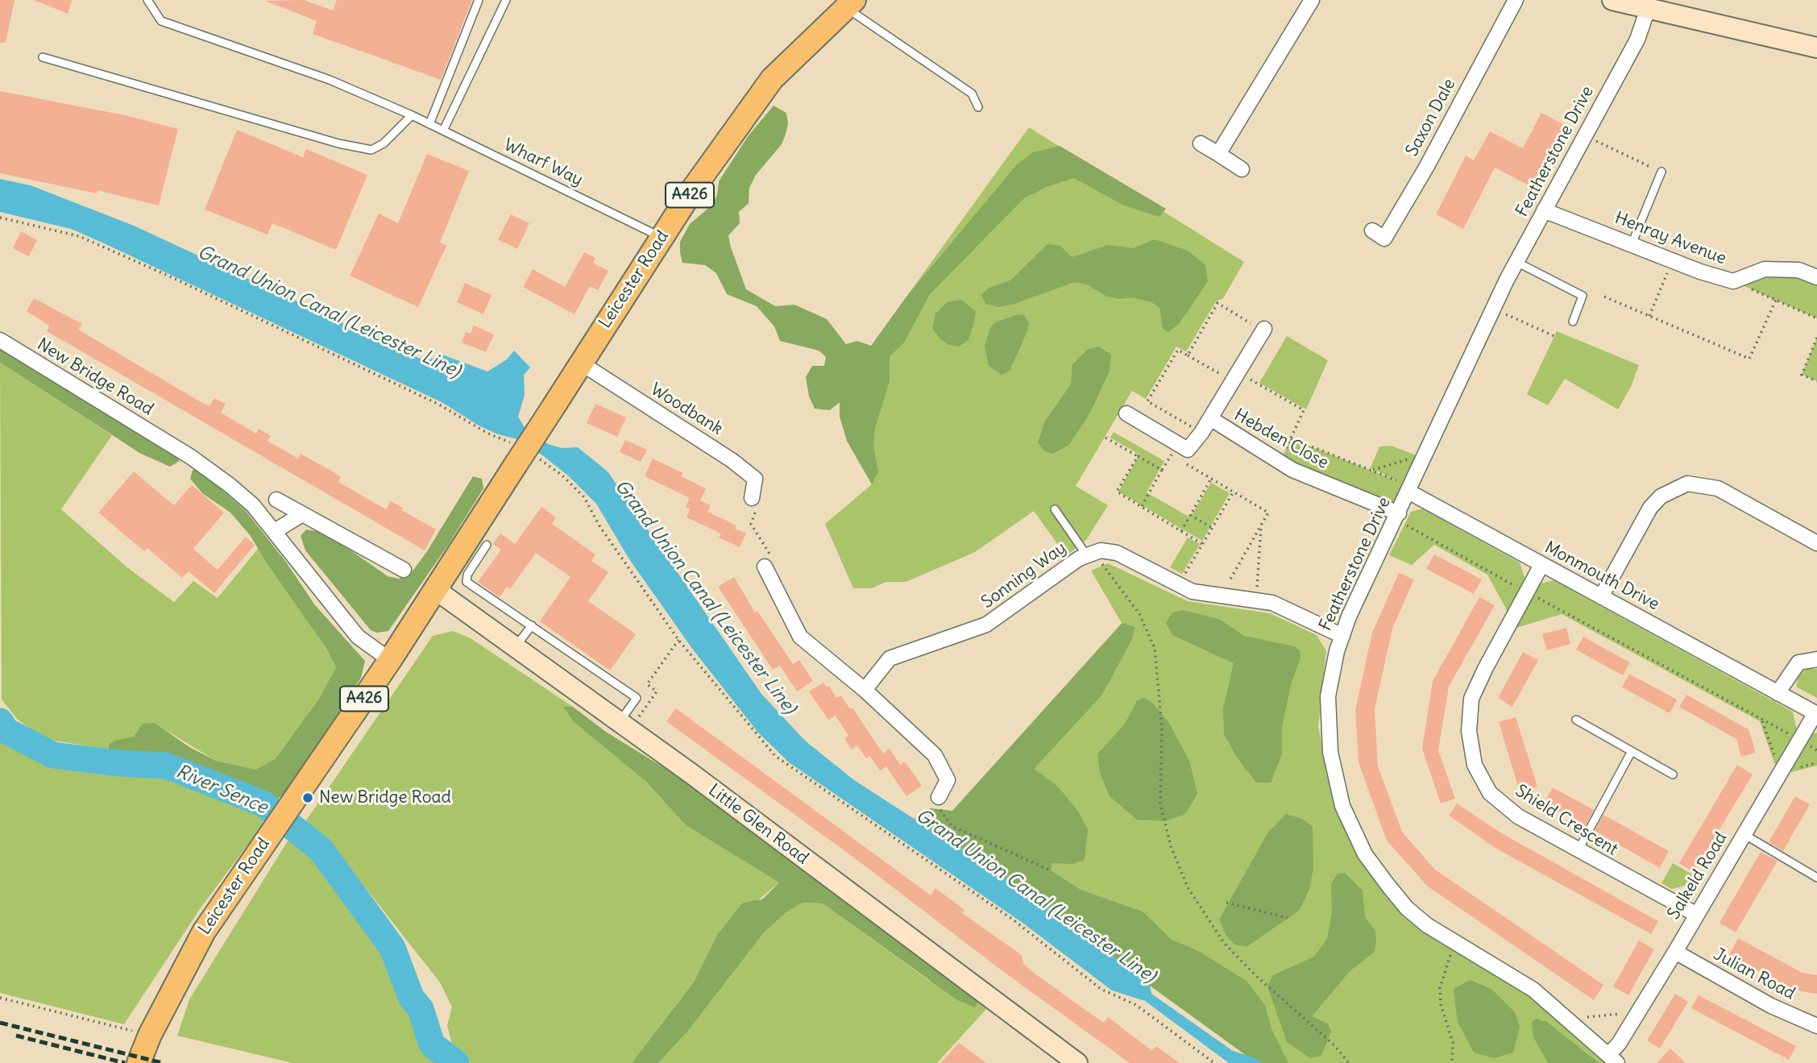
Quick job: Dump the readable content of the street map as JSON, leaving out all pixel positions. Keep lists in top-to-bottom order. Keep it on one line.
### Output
{"streets":{"main road":["A426","Leicester Road","Little Glen Road"],"street":["Saxon Dale","Featherstone Drive","Henray Avenue","New Bridge Road","Woodbank","Hebden Close","Sonning Way","Monmouth Drive","Shield Crescent","Salkeld Road","Julian Road"],"lane":["Wharf Way"]},"crossings":[["Featherstone Drive","Henray Avenue"],["Featherstone Drive","Hebden Close"],["Featherstone Drive","Sonning Way"],["Featherstone Drive","Monmouth Drive"],["Featherstone Drive","Salkeld Road"],["Wharf Way","Leicester Road"],["Leicester Road","New Bridge Road"],["Leicester Road","Woodbank"],["Leicester Road","Little Glen Road"],["Monmouth Drive","Shield Crescent"],["Monmouth Drive","Salkeld Road"],["Shield Crescent","Salkeld Road"],["Salkeld Road","Julian Road"]],"water":["Grand Union Canal (Leicester Line)","River Sence"],"places":["New Bridge Road"]}
